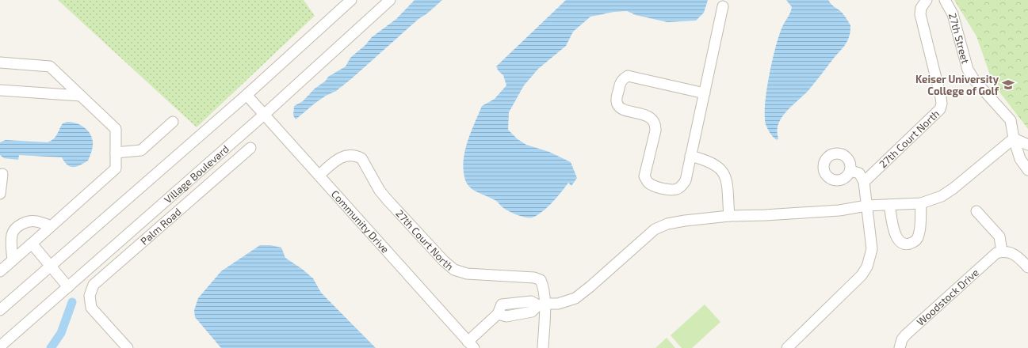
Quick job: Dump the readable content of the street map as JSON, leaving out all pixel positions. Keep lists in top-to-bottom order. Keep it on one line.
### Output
{"streets":{"street":["27th Street","27th Court North","Village Boulevard","Community Drive","Palm Road","Woodstock Drive"]},"crossings":[["27th Court North","Community Drive"],["Village Boulevard","Community Drive"]],"places":{"school or university":["Keiser University College of Golf"]}}
